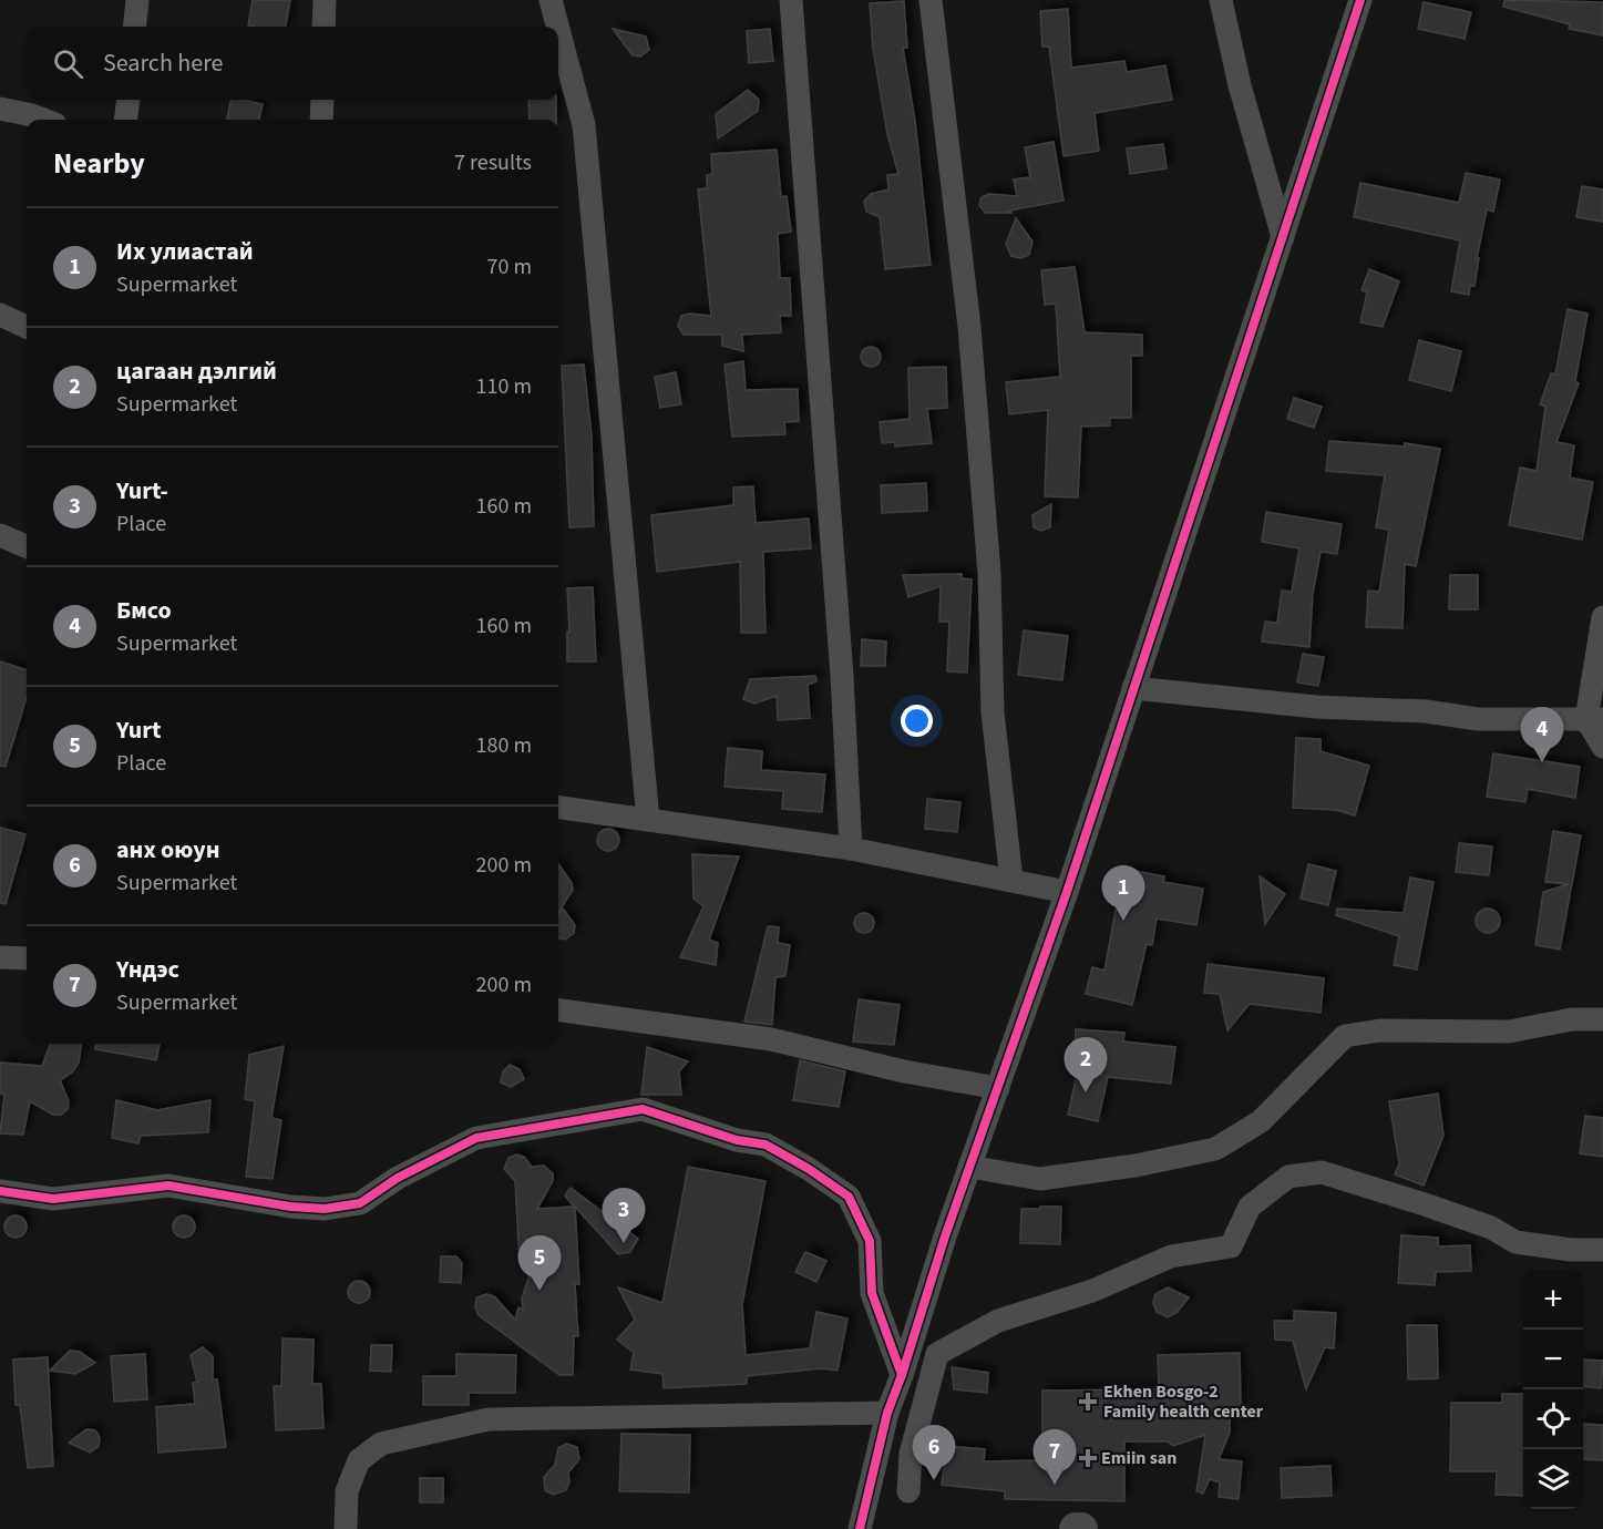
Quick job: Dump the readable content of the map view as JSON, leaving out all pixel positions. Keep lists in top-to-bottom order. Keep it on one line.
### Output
{"places":{"health":["Ekhen Bosgo-2 Family health center","Emiin san"]},"page":{"search":"Search here","heading":["Nearby","7 results"],"list":[{"mark":"1","name":"Их улиастай","note":"Supermarket","value":"70 m"},{"mark":"2","name":"цагаан дэлгий","note":"Supermarket","value":"110 m"},{"mark":"3","name":"Yurt-","note":"Place","value":"160 m"},{"mark":"4","name":"Бмсо","note":"Supermarket","value":"160 m"},{"mark":"5","name":"Yurt","note":"Place","value":"180 m"},{"mark":"6","name":"анх оюун","note":"Supermarket","value":"200 m"},{"mark":"7","name":"Үндэс","note":"Supermarket","value":"200 m"}],"pins":["4","1","2","3","5","6","7"],"map_buttons":["+","−"]}}
